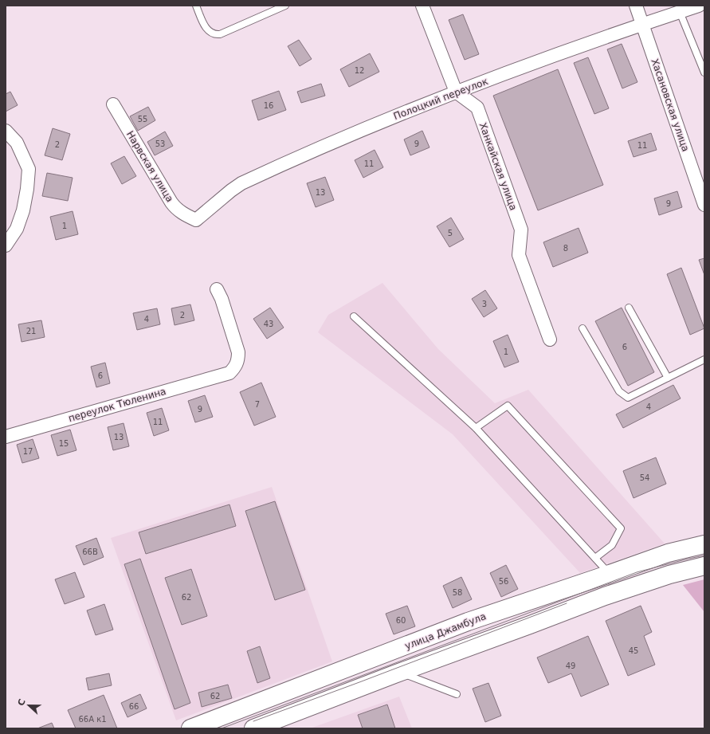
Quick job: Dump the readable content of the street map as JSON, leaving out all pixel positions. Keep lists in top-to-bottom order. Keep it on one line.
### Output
{"streets":{"street":["Полоцкий переулок","Хасановская улица","Нарвская улица","Ханкайская улица","переулок Тюленина","улица Джамбула"]},"crossings":[["Полоцкий переулок","Хасановская улица"],["Полоцкий переулок","Нарвская улица"],["Полоцкий переулок","Ханкайская улица"]],"house_numbers":["12","16","55","53","9","2","11","11","13","9","1","5","8","3","2","4","43","21","6","1","6","7","4","9","11","13","15","17","54","66В","56","58","62","60","45","49","62","66","66А к1"],"north":"left"}
